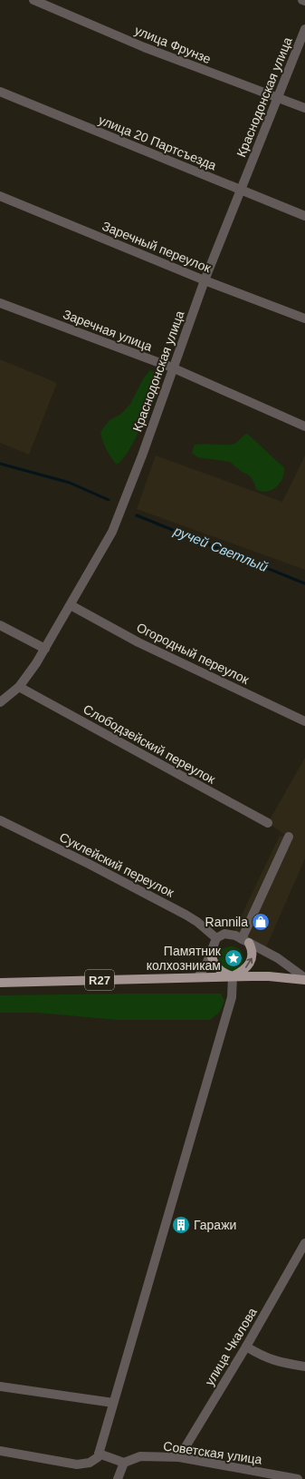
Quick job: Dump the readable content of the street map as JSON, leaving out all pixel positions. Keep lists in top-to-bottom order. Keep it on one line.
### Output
{"streets":{"main road":["R27"],"street":["улица Фрунзе","Краснодонская улица","улица 20 Партсъезда","Заречный переулок","Заречная улица","Огородный переулок","Слободзейский переулок","Суклейский переулок","улица Чкалова","Советская улица"]},"crossings":[["улица Фрунзе","Краснодонская улица"],["Краснодонская улица","улица 20 Партсъезда"],["Краснодонская улица","Заречный переулок"],["Краснодонская улица","Заречная улица"],["Краснодонская улица","Огородный переулок"],["Краснодонская улица","Слободзейский переулок"],["Суклейский переулок","R27"],["улица Чкалова","Советская улица"]],"water":["ручей Светлый"],"places":{"shop":["Rannila"],"place":["Памятник колхозникам"],"building":["Гаражи"]}}
